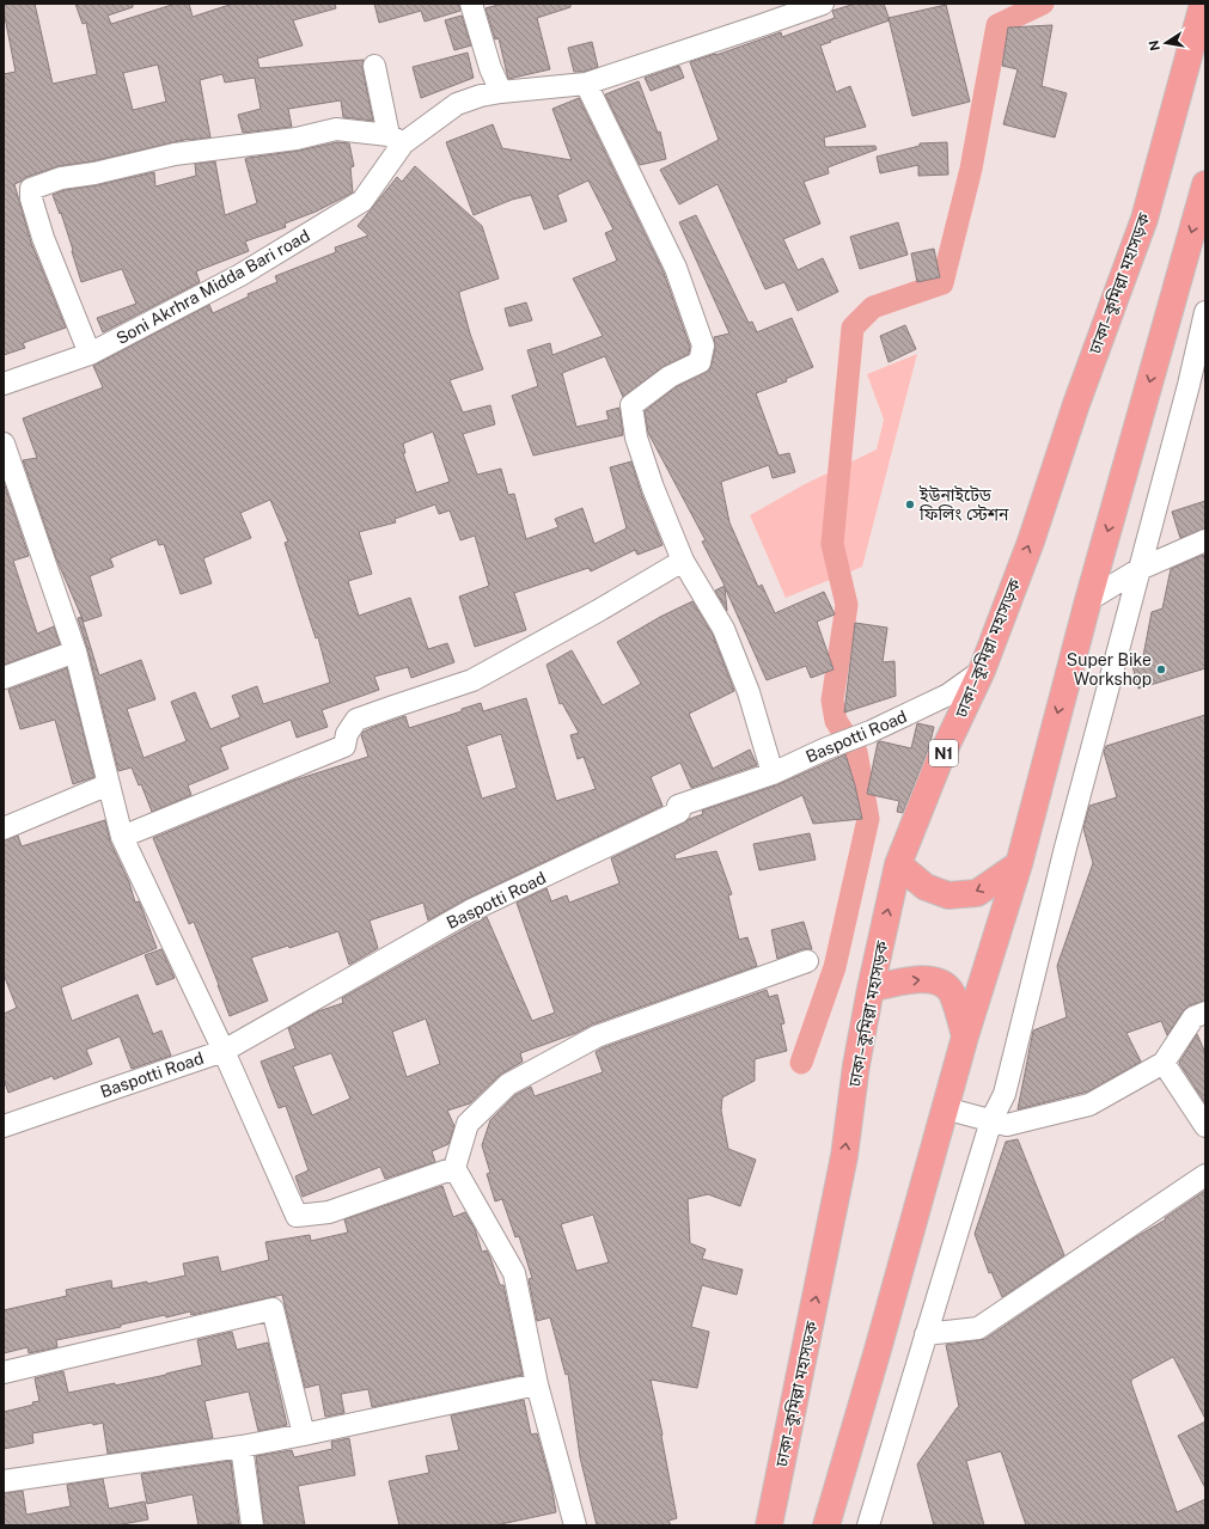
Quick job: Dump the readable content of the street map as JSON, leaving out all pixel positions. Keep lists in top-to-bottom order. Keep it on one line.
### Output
{"streets":{"highway":["ঢাকা–কুমিল্লা মহাসড়ক","N1"],"street":["Soni Akrhra Midda Bari road","Baspotti Road"]},"crossings":[["ঢাকা–কুমিল্লা মহাসড়ক","Baspotti Road"]],"places":["ইউনাইটেড ফিলিং স্টেশন","Super Bike Workshop"],"north":"left"}
